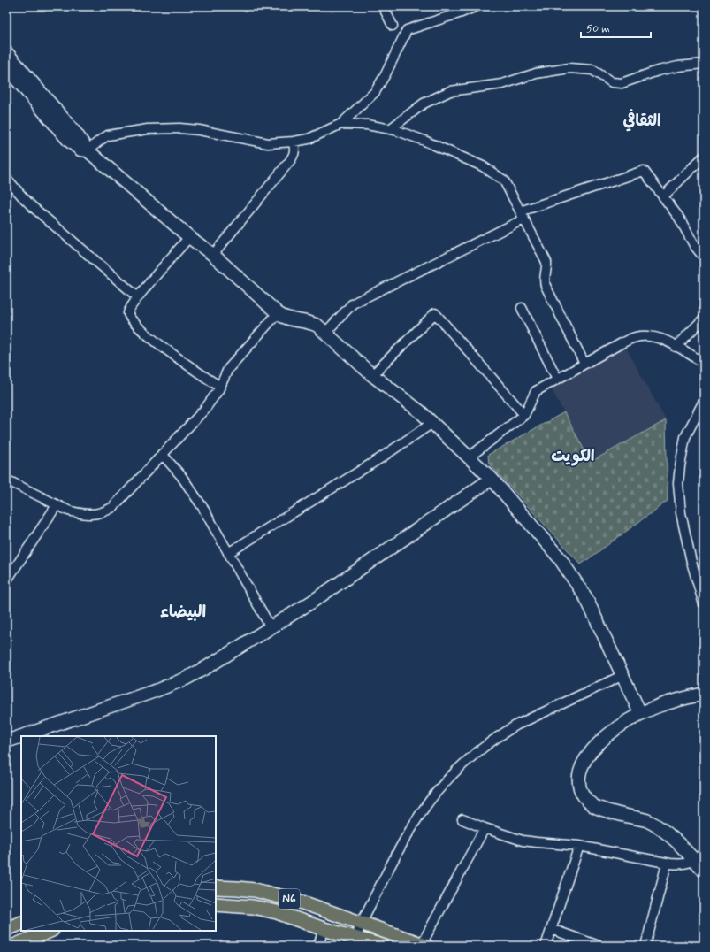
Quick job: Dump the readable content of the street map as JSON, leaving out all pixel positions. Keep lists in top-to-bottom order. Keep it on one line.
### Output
{"streets":{"main road":["N6"]},"districts":["الثقافي","الكويت","البيضاء"],"scale_bar":"50 m"}
